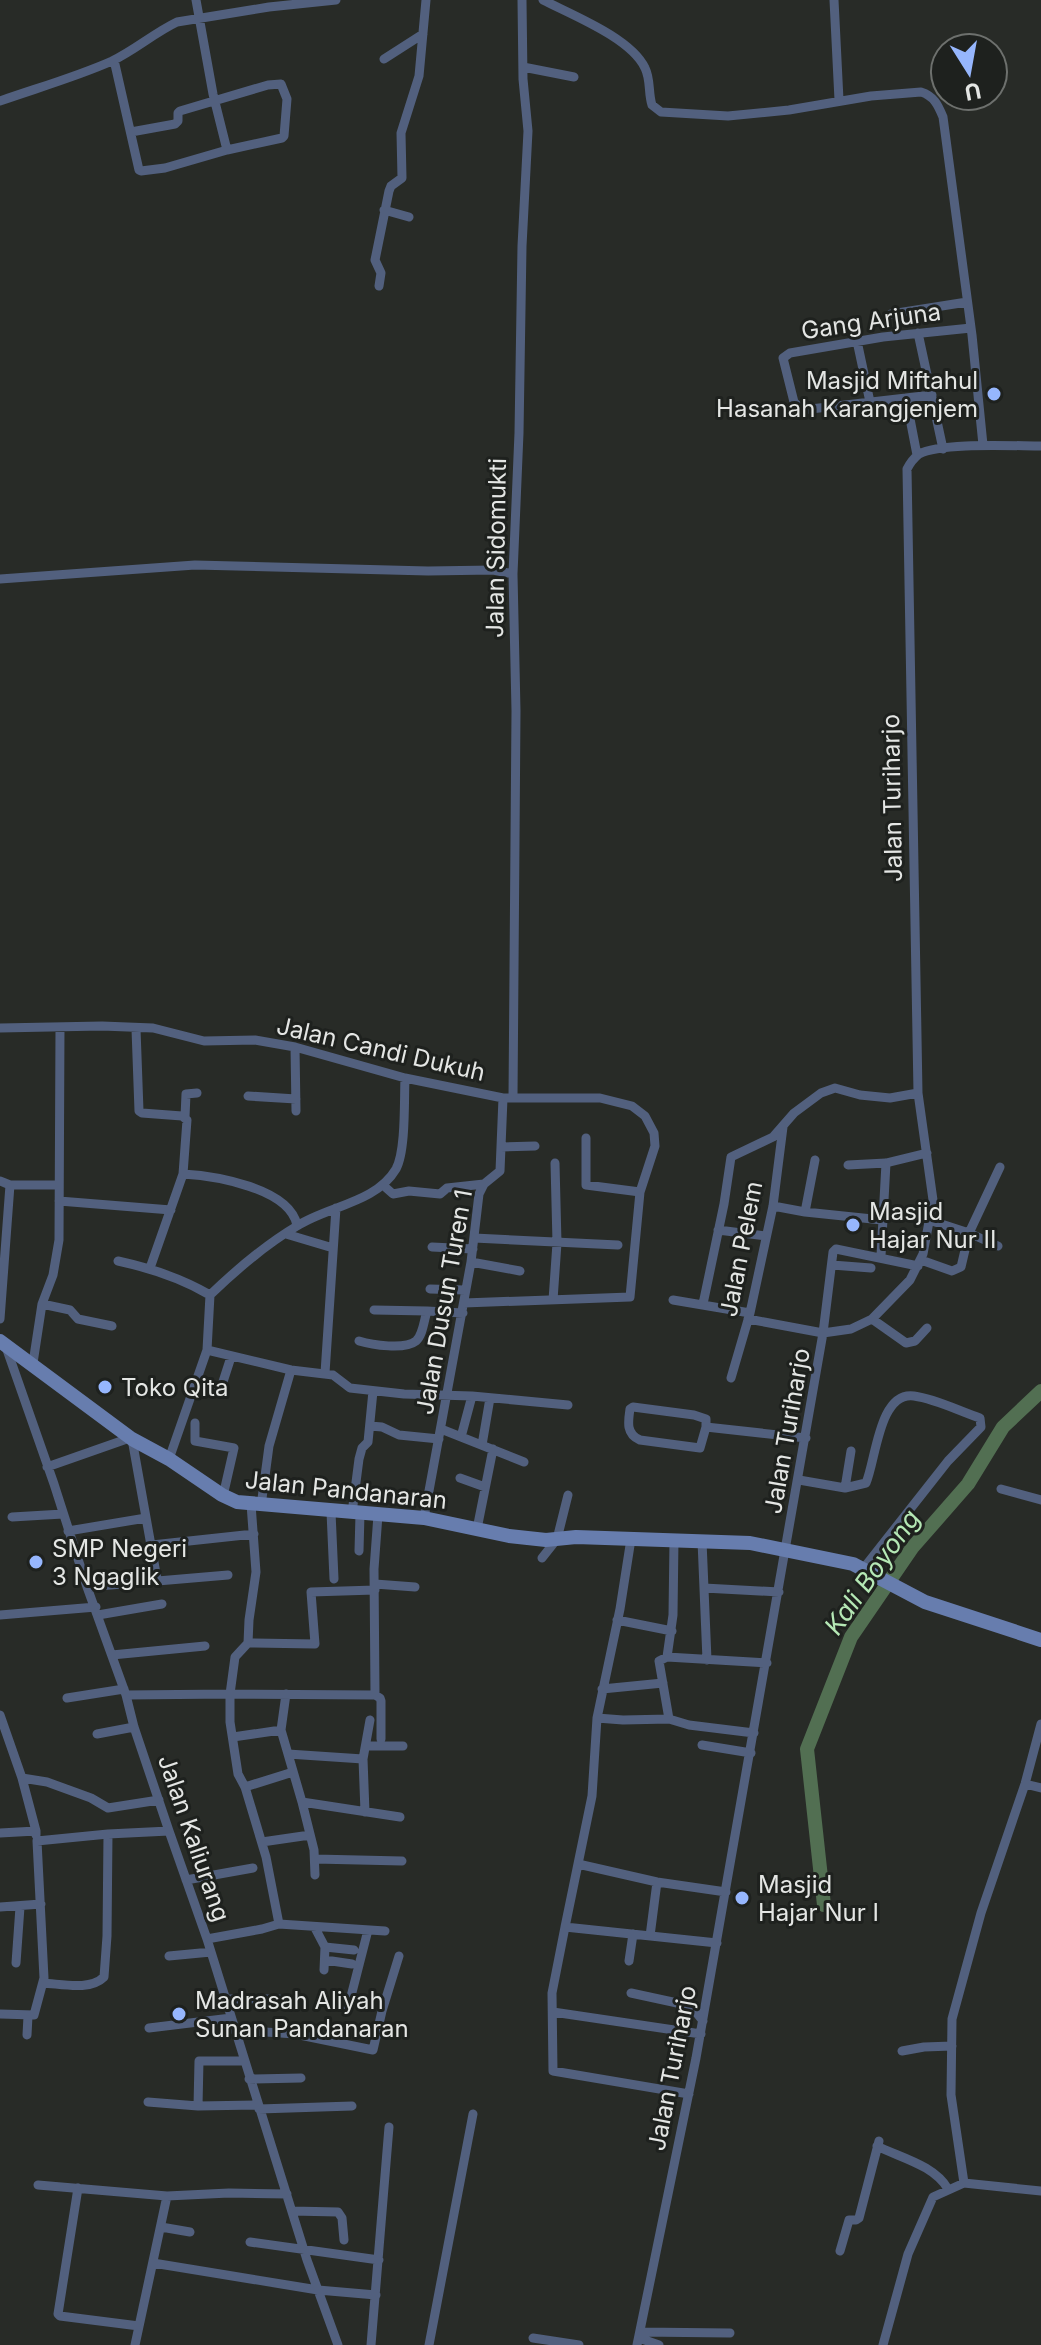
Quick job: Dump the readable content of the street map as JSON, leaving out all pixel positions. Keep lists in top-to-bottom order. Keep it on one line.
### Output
{"streets":{"main road":["Jalan Pandanaran"],"street":["Gang Arjuna","Jalan Sidomukti","Jalan Turiharjo","Jalan Candi Dukuh","Jalan Pelem","Jalan Dusun Turen 1","Jalan Kaliurang"]},"crossings":[["Jalan Sidomukti","Jalan Candi Dukuh"],["Jalan Sidomukti","Jalan Dusun Turen 1"],["Jalan Turiharjo","Jalan Pandanaran"],["Jalan Candi Dukuh","Jalan Dusun Turen 1"],["Jalan Dusun Turen 1","Jalan Pandanaran"],["Jalan Pandanaran","Jalan Kaliurang"]],"water":["Kali Boyong"],"places":["Masjid Miftahul Hasanah Karangjenjem","Masjid Hajar Nur II","Toko Qita","SMP Negeri 3 Ngaglik","Masjid Hajar Nur I","Madrasah Aliyah Sunan Pandanaran"],"north":"bottom"}
